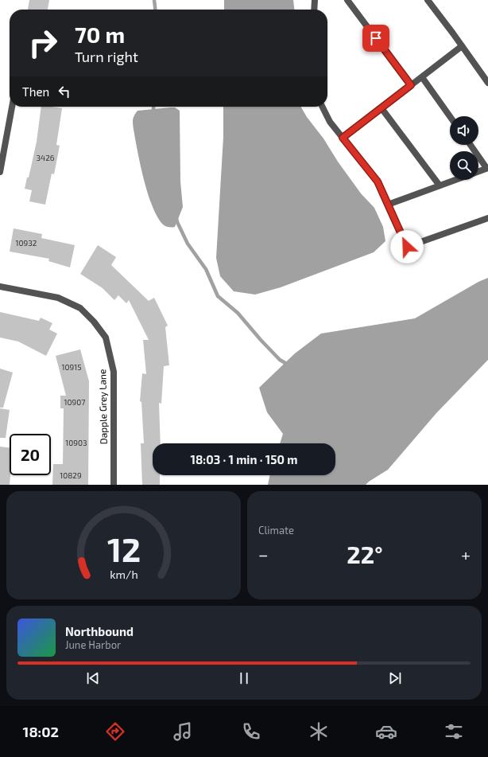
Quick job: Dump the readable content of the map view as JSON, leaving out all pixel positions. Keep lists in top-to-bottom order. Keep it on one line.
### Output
{"streets":{"street":["Dapple Grey Lane"]},"house_numbers":["3426","10932","10915","10907","10903","10829"],"page":{"turn":["70 m","Turn right"],"then":"Then","limit":"20","trip":"18:03 · 1 min · 150 m","tile":"Climate","heat":["−","22°","+"],"song":["Northbound","June Harbor"],"tabs":"18:02","gauge":["12","km/h"]}}
